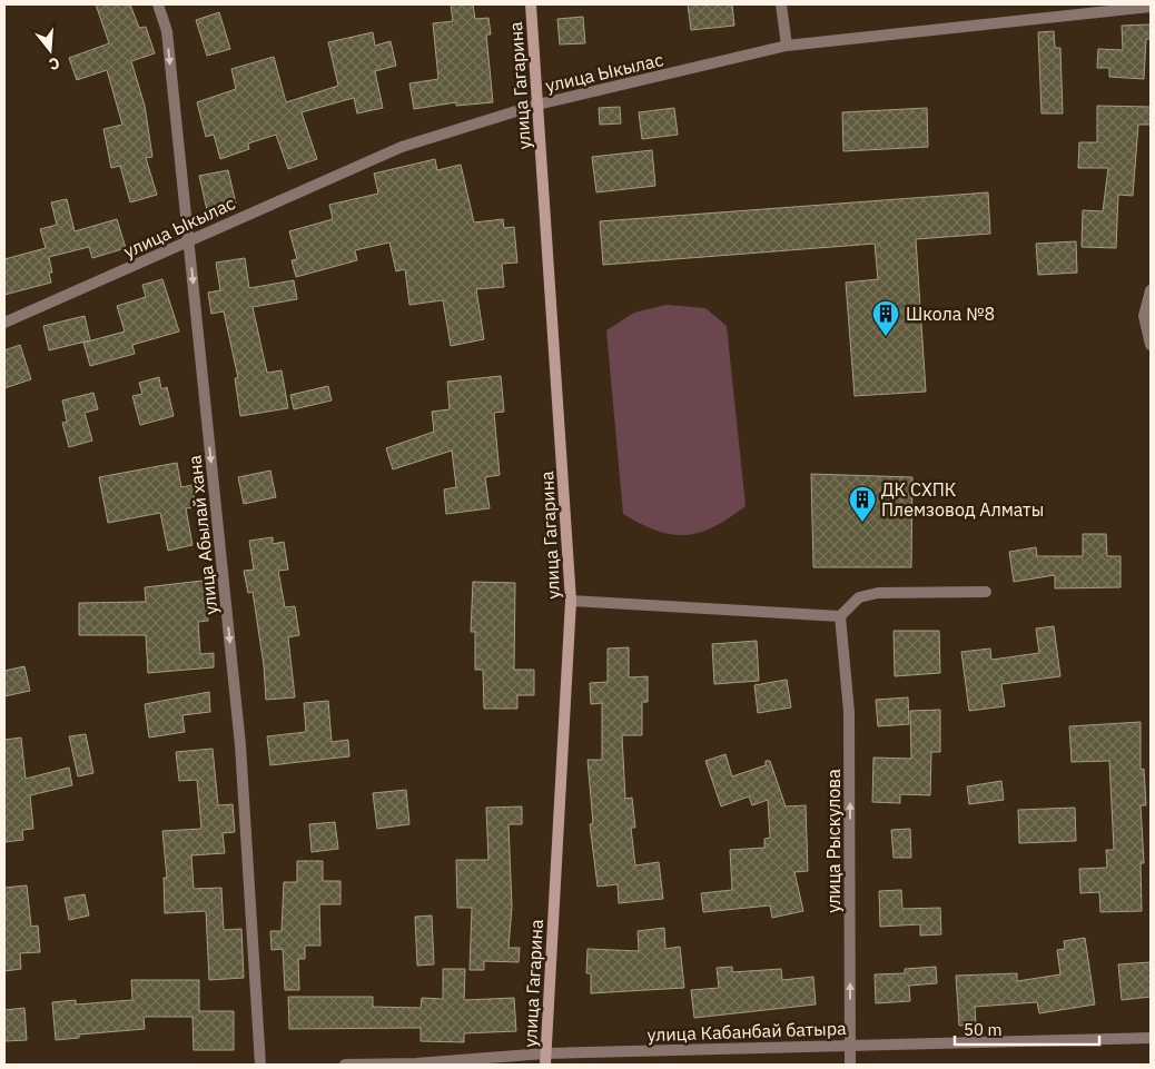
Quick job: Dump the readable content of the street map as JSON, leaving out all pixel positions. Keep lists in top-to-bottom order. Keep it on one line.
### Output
{"streets":{"main road":["улица Гагарина"],"street":["улица Ыкылас","улица Абылай хана","улица Рыскулова","улица Кабанбай батыра"]},"crossings":[["улица Ыкылас","улица Гагарина"],["улица Ыкылас","улица Абылай хана"],["улица Гагарина","улица Кабанбай батыра"],["улица Рыскулова","улица Кабанбай батыра"]],"one_way":["улица Абылай хана","улица Рыскулова"],"places":{"building":["Школа №8","ДК СХПК Племзовод Алматы"]},"scale_bar":"50 m","north":"bottom"}
